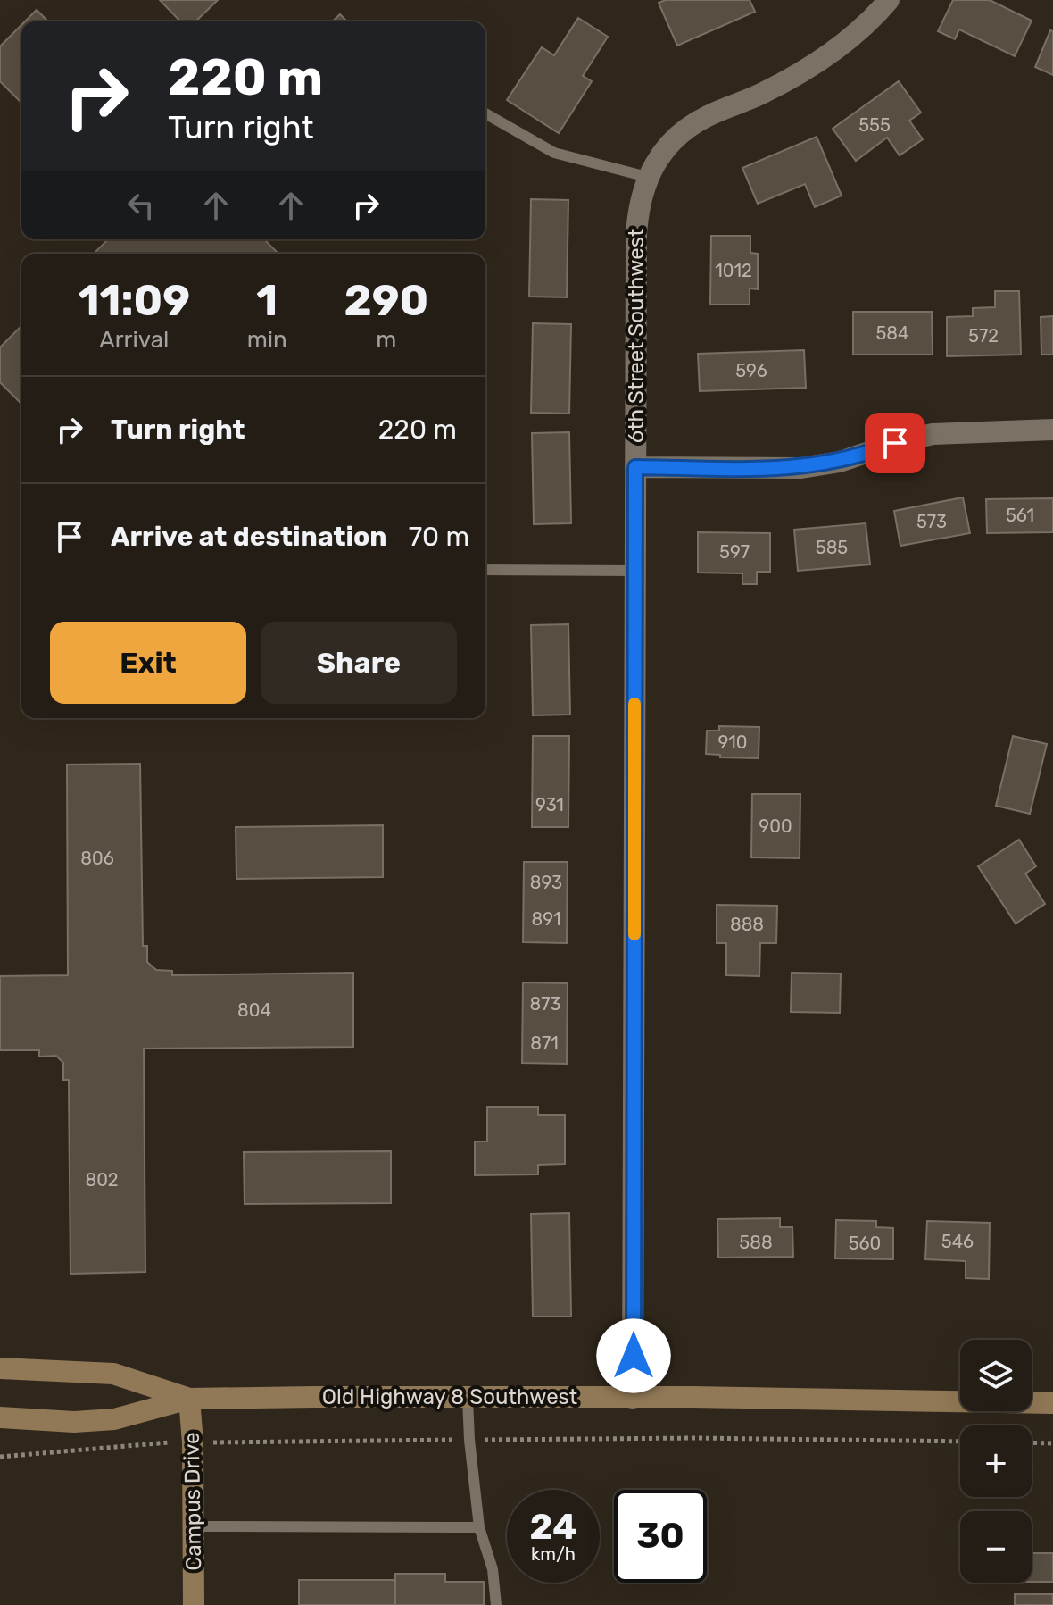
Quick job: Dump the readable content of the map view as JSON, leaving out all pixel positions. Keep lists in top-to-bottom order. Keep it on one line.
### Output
{"streets":{"street":["6th Street Southwest","Old Highway 8 Southwest","Campus Drive"]},"crossings":[["6th Street Southwest","Old Highway 8 Southwest"],["Old Highway 8 Southwest","Campus Drive"]],"house_numbers":["555","1012","584","572","596","561","573","585","597","910","931","900","806","893","891","888","873","804","871","802","546","588","560"],"page":{"turn":["220 m","Turn right"],"eta":["11:09","Arrival","1","min","290","m"],"list":[{"name":"Turn right","value":"220 m"},{"name":"Arrive at destination","value":"70 m"}],"buttons":["Exit","Share"],"map_buttons":["+","−"],"speed":"24 km/h","limit":"30"}}
